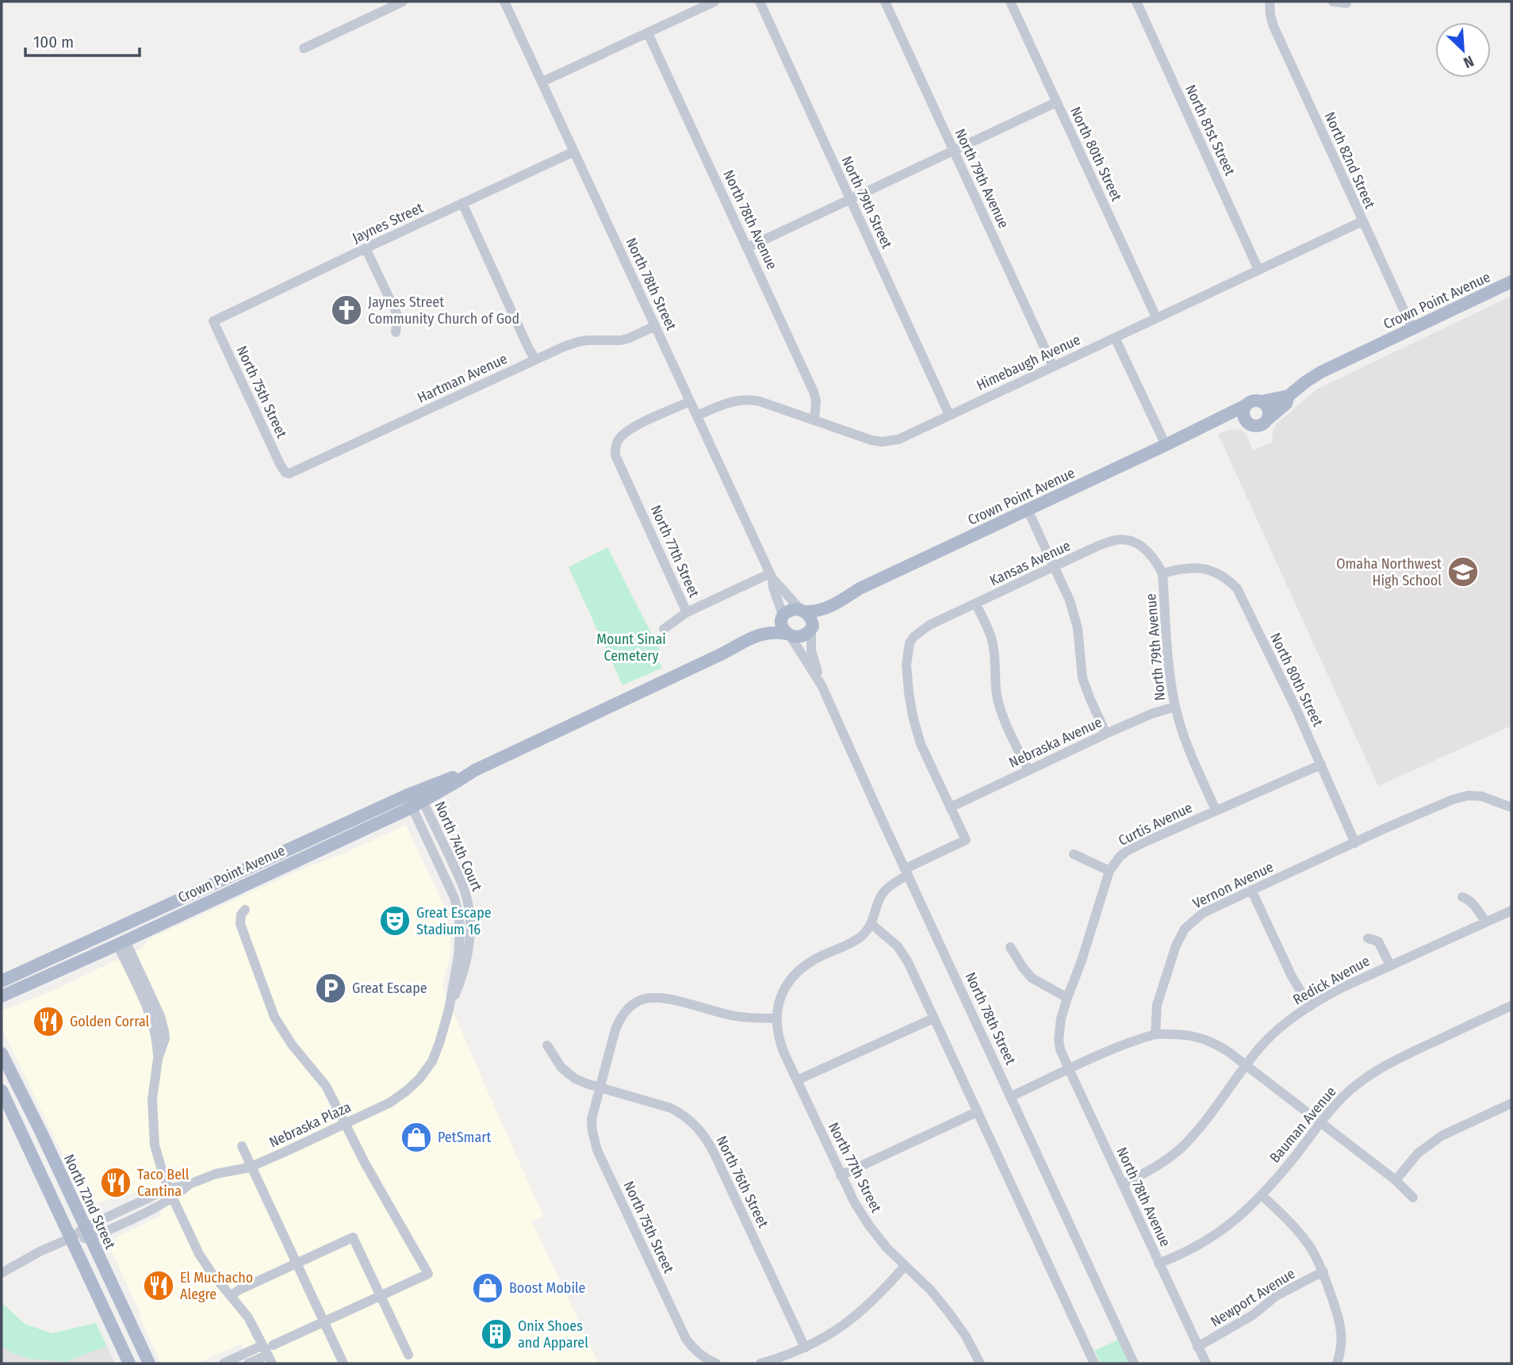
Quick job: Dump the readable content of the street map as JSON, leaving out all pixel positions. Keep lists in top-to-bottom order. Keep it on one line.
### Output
{"streets":{"main road":["Crown Point Avenue","North 72nd Street"],"street":["North 81st Street","North 80th Street","North 82nd Street","North 79th Avenue","North 79th Street","North 78th Avenue","Jaynes Street","North 78th Street","Himebaugh Avenue","Hartman Avenue","North 75th Street","North 77th Street","Kansas Avenue","Nebraska Avenue","Curtis Avenue","North 74th Court","Vernon Avenue","Redick Avenue","Nebraska Plaza","Bauman Avenue","North 76th Street","Newport Avenue"]},"crossings":[["North 81st Street","Himebaugh Avenue"],["North 80th Street","North 79th Avenue"],["North 80th Street","Himebaugh Avenue"],["North 80th Street","Kansas Avenue"],["North 80th Street","Curtis Avenue"],["North 80th Street","Vernon Avenue"],["North 82nd Street","Crown Point Avenue"],["North 82nd Street","Himebaugh Avenue"],["North 79th Avenue","Himebaugh Avenue"],["North 79th Avenue","Kansas Avenue"],["North 79th Avenue","Nebraska Avenue"],["North 79th Avenue","Curtis Avenue"],["North 79th Street","Himebaugh Avenue"],["North 78th Avenue","Himebaugh Avenue"],["North 78th Avenue","Curtis Avenue"],["North 78th Avenue","Redick Avenue"],["North 78th Avenue","Bauman Avenue"],["North 78th Avenue","Newport Avenue"],["Jaynes Street","North 78th Street"],["Jaynes Street","North 75th Street"],["North 78th Street","Himebaugh Avenue"],["North 78th Street","Hartman Avenue"],["North 78th Street","North 77th Street"],["Crown Point Avenue","North 74th Court"],["Hartman Avenue","North 75th Street"],["North 75th Street","North 76th Street"],["Kansas Avenue","Nebraska Avenue"],["North 74th Court","Nebraska Plaza"],["Nebraska Plaza","North 72nd Street"]],"parks":["Mount Sinai Cemetery"],"places":{"church":["Jaynes Street Community Church of God"],"school or university":["Omaha Northwest High School"],"theatre":["Great Escape Stadium 16"],"parking":["Great Escape"],"restaurant":["Golden Corral","Taco Bell Cantina","El Muchacho Alegre"],"shop":["PetSmart","Boost Mobile"],"building":["Onix Shoes and Apparel"]},"scale_bar":"100 m","north":"bottom right"}
